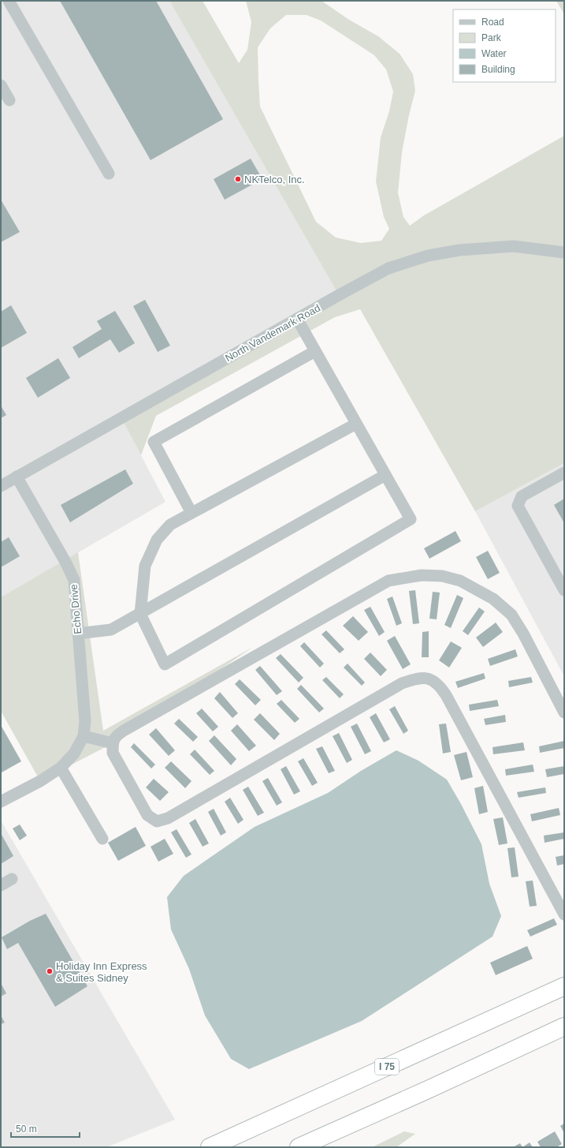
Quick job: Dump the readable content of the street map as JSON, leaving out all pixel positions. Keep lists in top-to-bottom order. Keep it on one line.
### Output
{"streets":{"highway":["I 75"],"street":["North Vandemark Road","Echo Drive"]},"crossings":[["North Vandemark Road","Echo Drive"]],"places":["NKTelco, Inc.","Holiday Inn Express & Suites Sidney"],"legend":["Road","Park","Water","Building"],"scale_bar":"50 m"}
